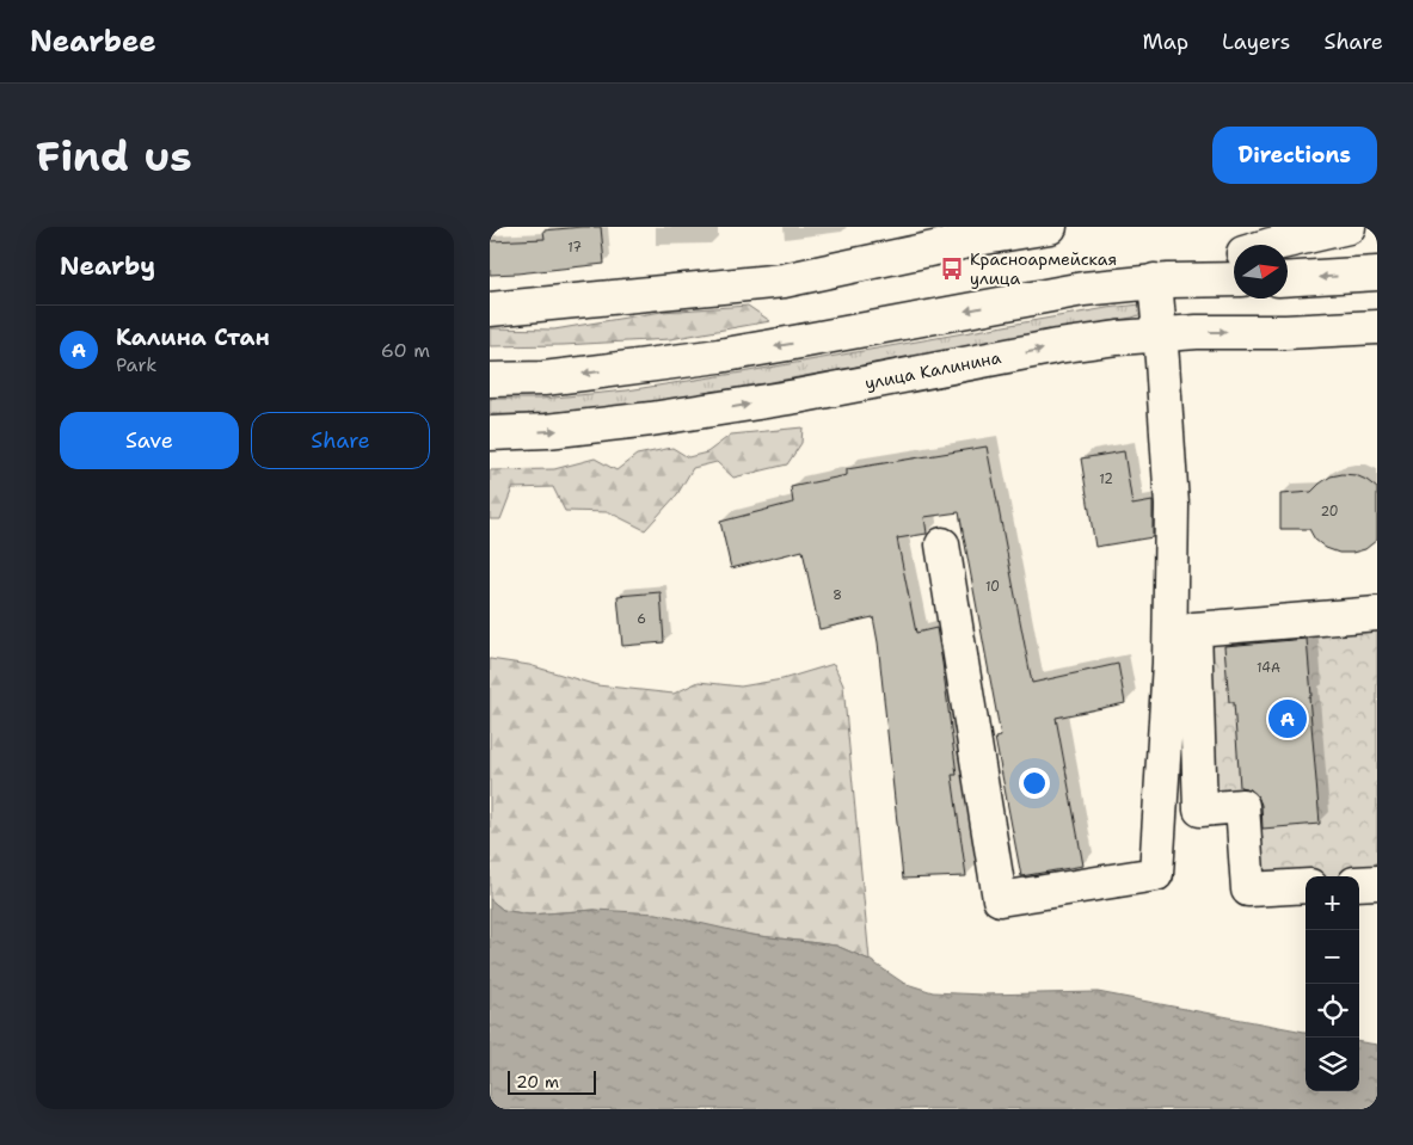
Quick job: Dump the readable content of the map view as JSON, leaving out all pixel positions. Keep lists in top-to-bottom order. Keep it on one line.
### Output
{"streets":{"main road":["улица Калинина"]},"places":{"bus stop":["Красноармейская улица"]},"house_numbers":["17","12","20","10","8","6","14А"],"scale_bar":"20 m","north":"right","page":{"header":"Nearbee","nav":["Map","Layers","Share"],"buttons":["Directions",["Save","Share"]],"title":"Find us","heading":"Nearby","list":[{"mark":"A","name":"Калина Стан","note":"Park","value":"60 m"}],"pins":"A","map_buttons":["+","−"],"scale":"20 m"}}
